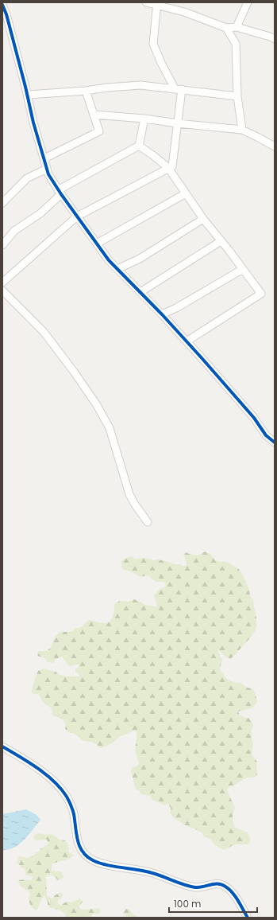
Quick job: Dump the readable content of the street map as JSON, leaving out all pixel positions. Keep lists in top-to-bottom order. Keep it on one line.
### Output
{"scale_bar":"100 m"}
